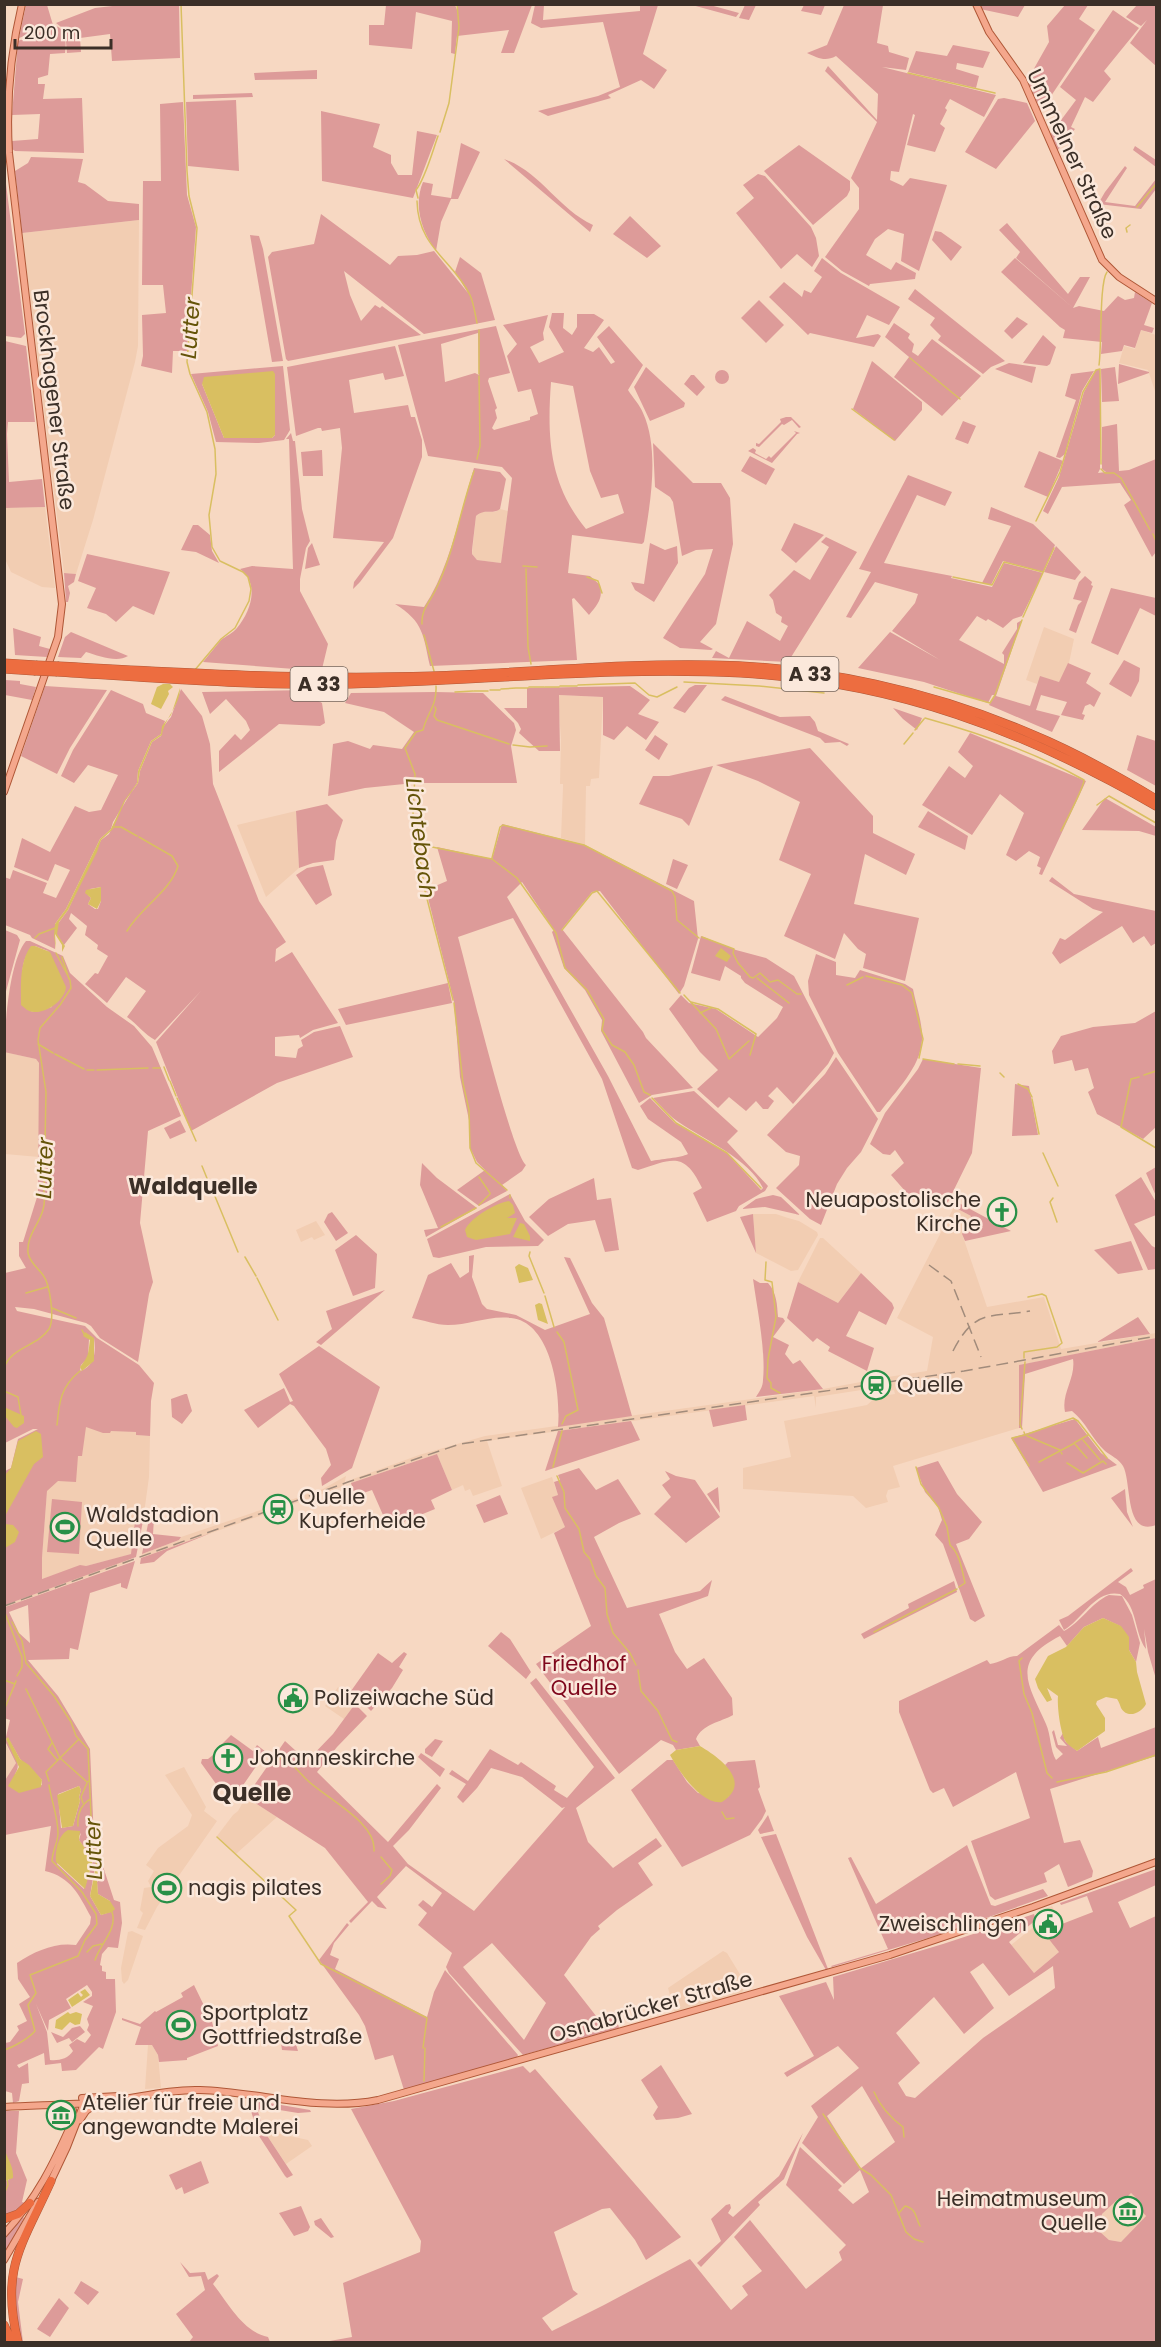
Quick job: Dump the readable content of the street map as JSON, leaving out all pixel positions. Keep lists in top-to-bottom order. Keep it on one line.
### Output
{"streets":{"highway":["A 33"],"main road":["Ummelner Straße","Brockhagener Straße","Osnabrücker Straße"]},"districts":["Waldquelle","Quelle"],"water":["Lutter","Lichtebach"],"parks":["Friedhof Quelle"],"places":{"church":["Neuapostolische Kirche","Johanneskirche"],"station":["Quelle","Quelle Kupferheide"],"sports":["Waldstadion Quelle","nagis pilates","Sportplatz Gottfriedstraße"],"public building":["Polizeiwache Süd","Zweischlingen"],"museum":["Atelier für freie und angewandte Malerei","Heimatmuseum Quelle"]},"scale_bar":"200 m"}
